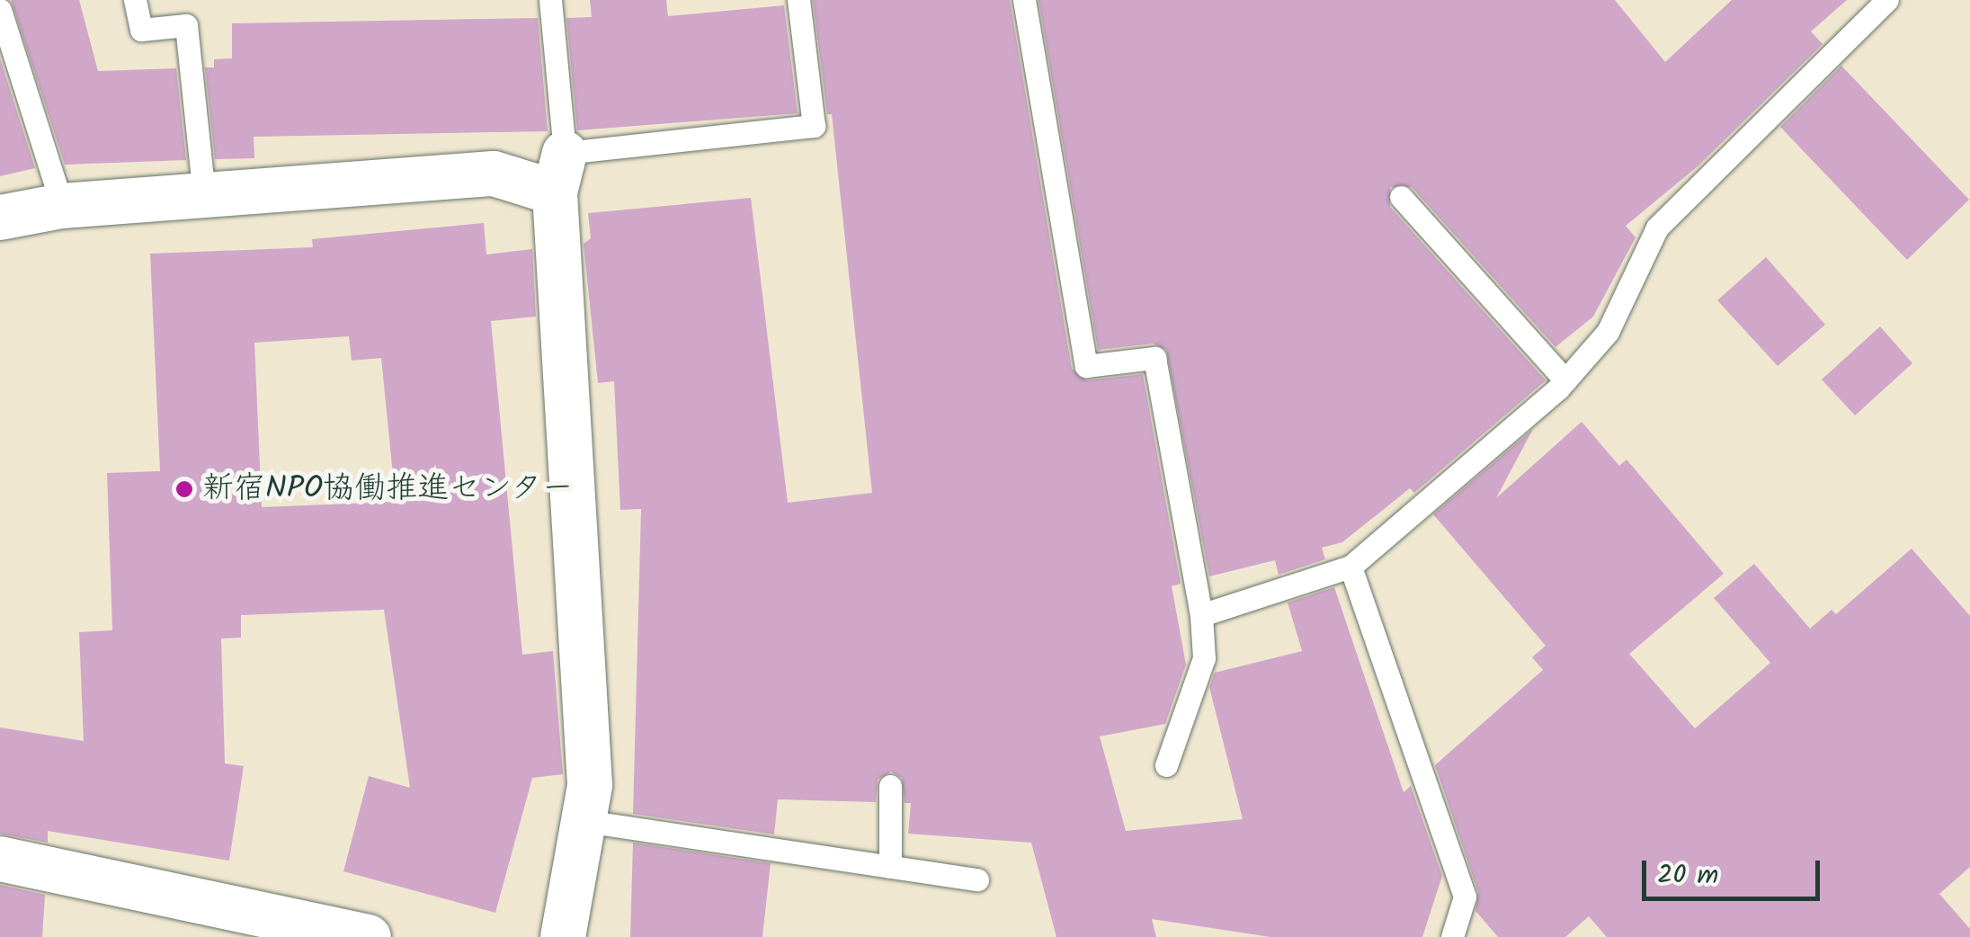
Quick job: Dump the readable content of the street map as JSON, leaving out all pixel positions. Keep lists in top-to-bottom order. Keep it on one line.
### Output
{"places":["新宿NPO協働推進センター"],"scale_bar":"20 m"}
